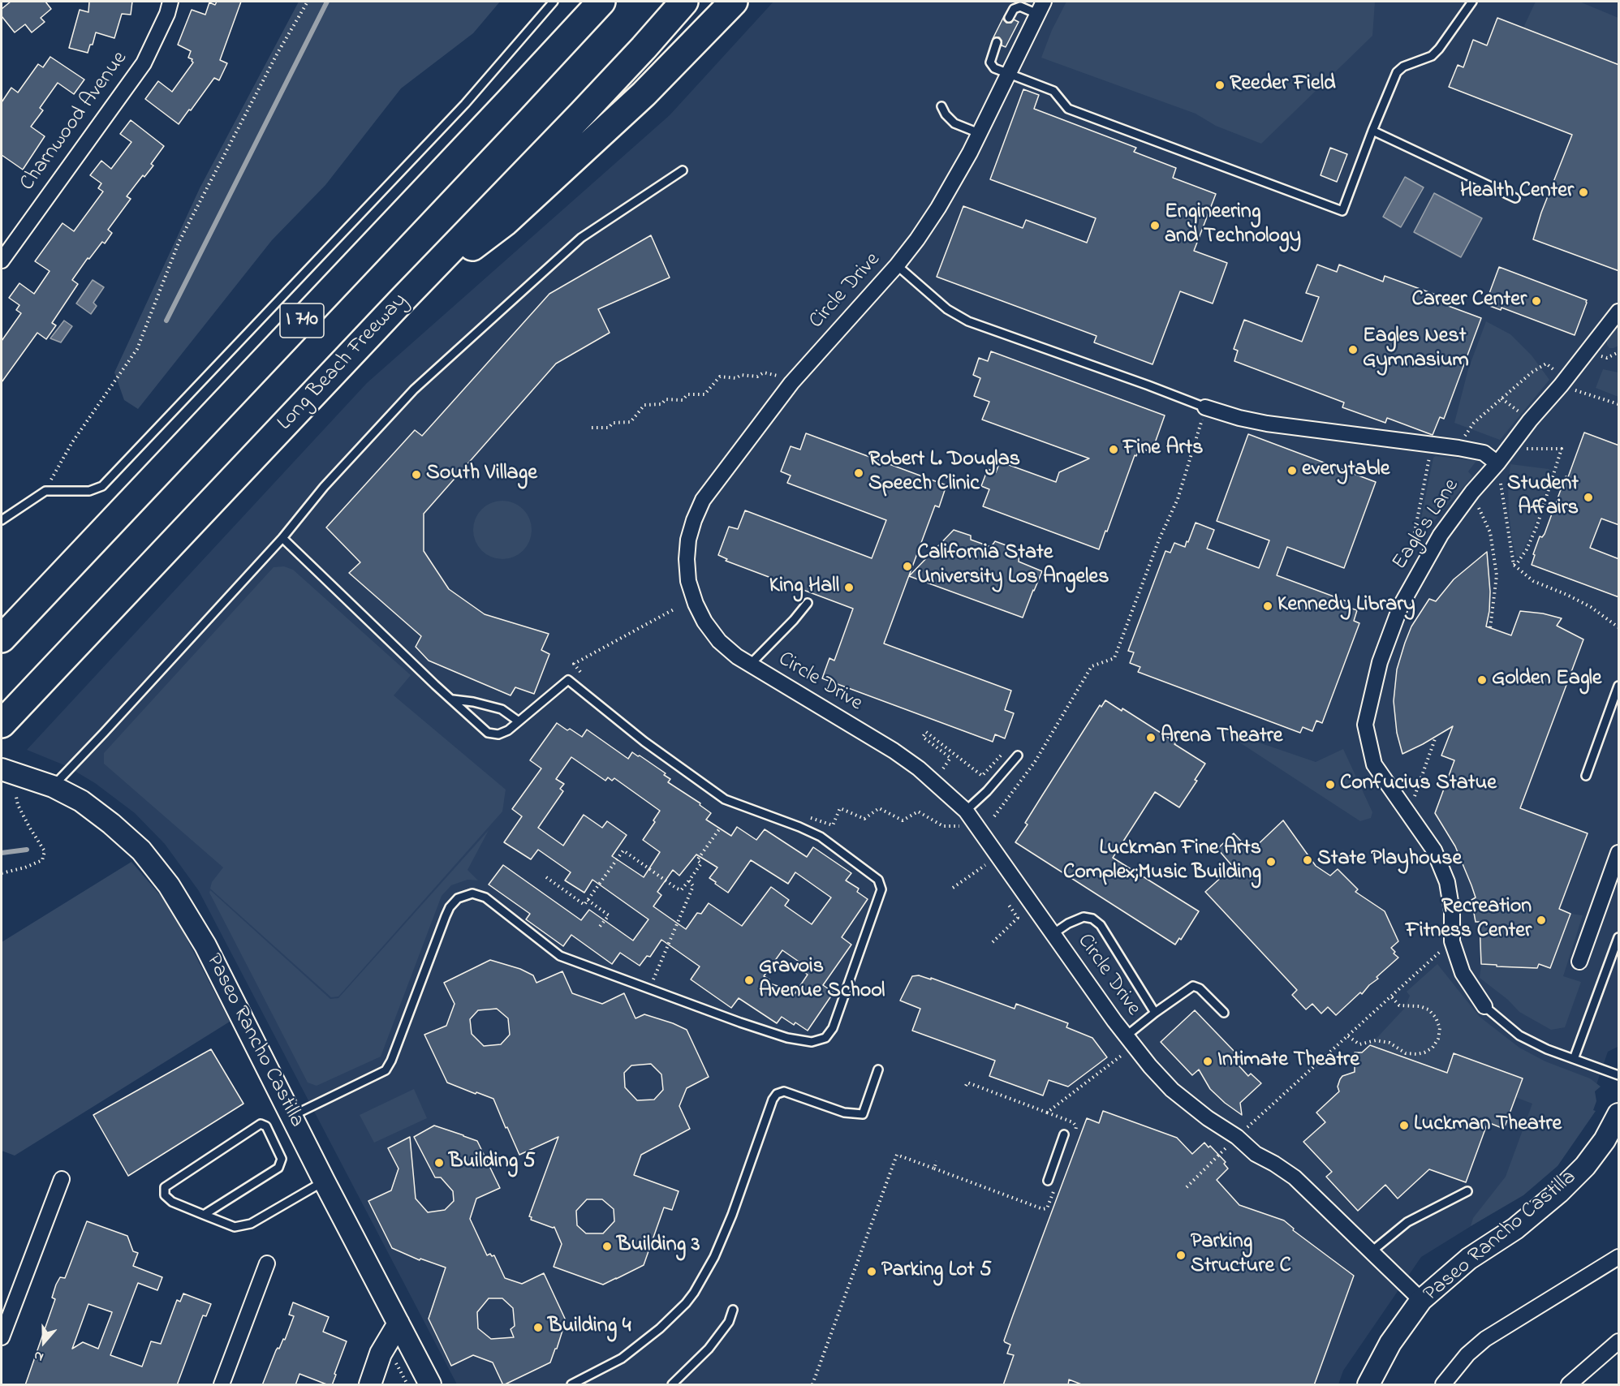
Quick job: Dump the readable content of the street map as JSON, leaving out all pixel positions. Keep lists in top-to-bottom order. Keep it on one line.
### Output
{"streets":{"highway":["I 710","Long Beach Freeway"],"street":["Charnwood Avenue","Circle Drive","Eagle's Lane","Paseo Rancho Castilla"]},"crossings":[["Circle Drive","Paseo Rancho Castilla"]],"places":["Reeder Field","Health Center","Engineering and Technology","Career Center","Eagles Nest Gymnasium","Fine Arts","everytable","Robert L. Douglas Speech Clinic","South Village","Student Affairs","California State University Los Angeles","King Hall","Kennedy Library","Golden Eagle","Arena Theatre","Confucius Statue","State Playhouse","Luckman Fine Arts Complex;Music Building","Recreation Fitness Center","Gravois Avenue School","Intimate Theatre","Luckman Theatre","Building 5","Building 3","Parking Structure C","Parking Lot 5","Building 4"],"north":"bottom"}
